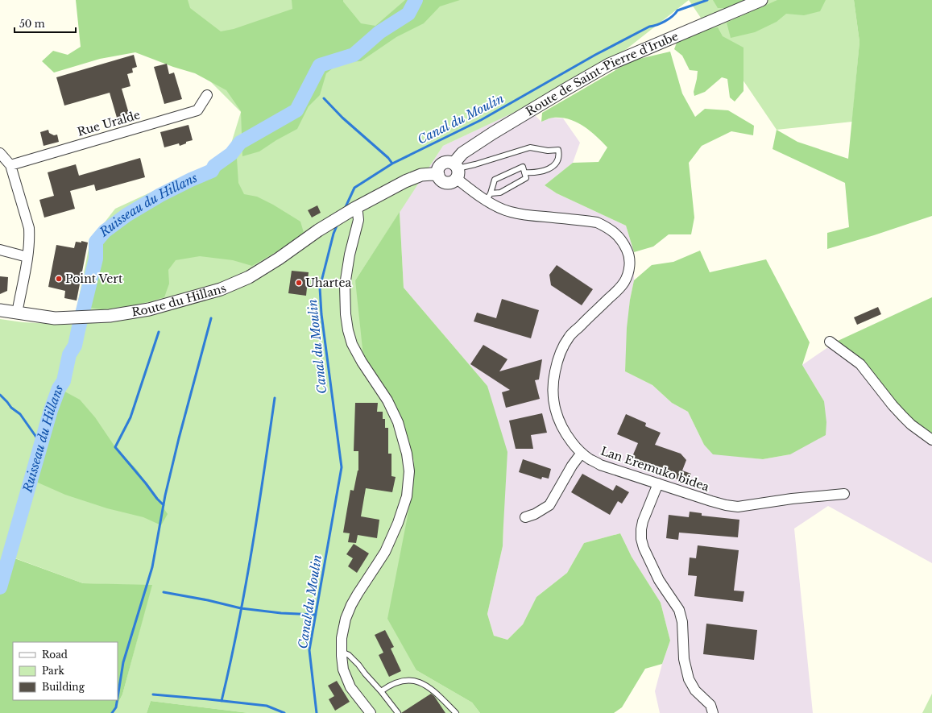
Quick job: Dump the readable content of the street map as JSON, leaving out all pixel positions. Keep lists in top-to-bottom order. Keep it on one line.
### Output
{"streets":{"street":["Route de Saint-Pierre d'Irube","Rue Uralde","Route du Hillans","Lan Eremuko bidea"]},"crossings":[["Route de Saint-Pierre d'Irube","Lan Eremuko bidea"]],"water":["Canal du Moulin","Ruisseau du Hillans"],"places":["Point Vert","Uhartea"],"legend":["Road","Park","Building"],"scale_bar":"50 m"}
